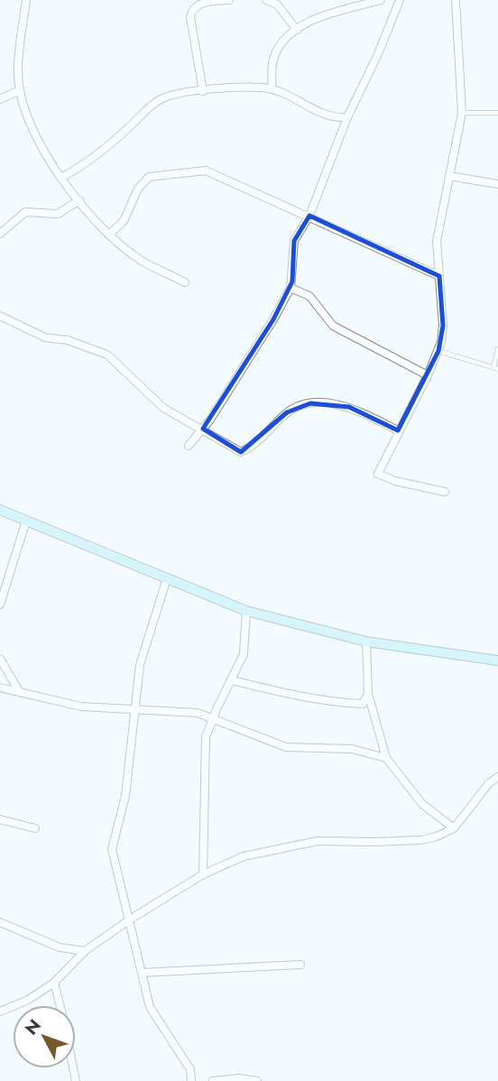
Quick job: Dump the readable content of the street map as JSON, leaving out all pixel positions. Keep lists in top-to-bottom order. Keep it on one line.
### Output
{"north":"top left"}
